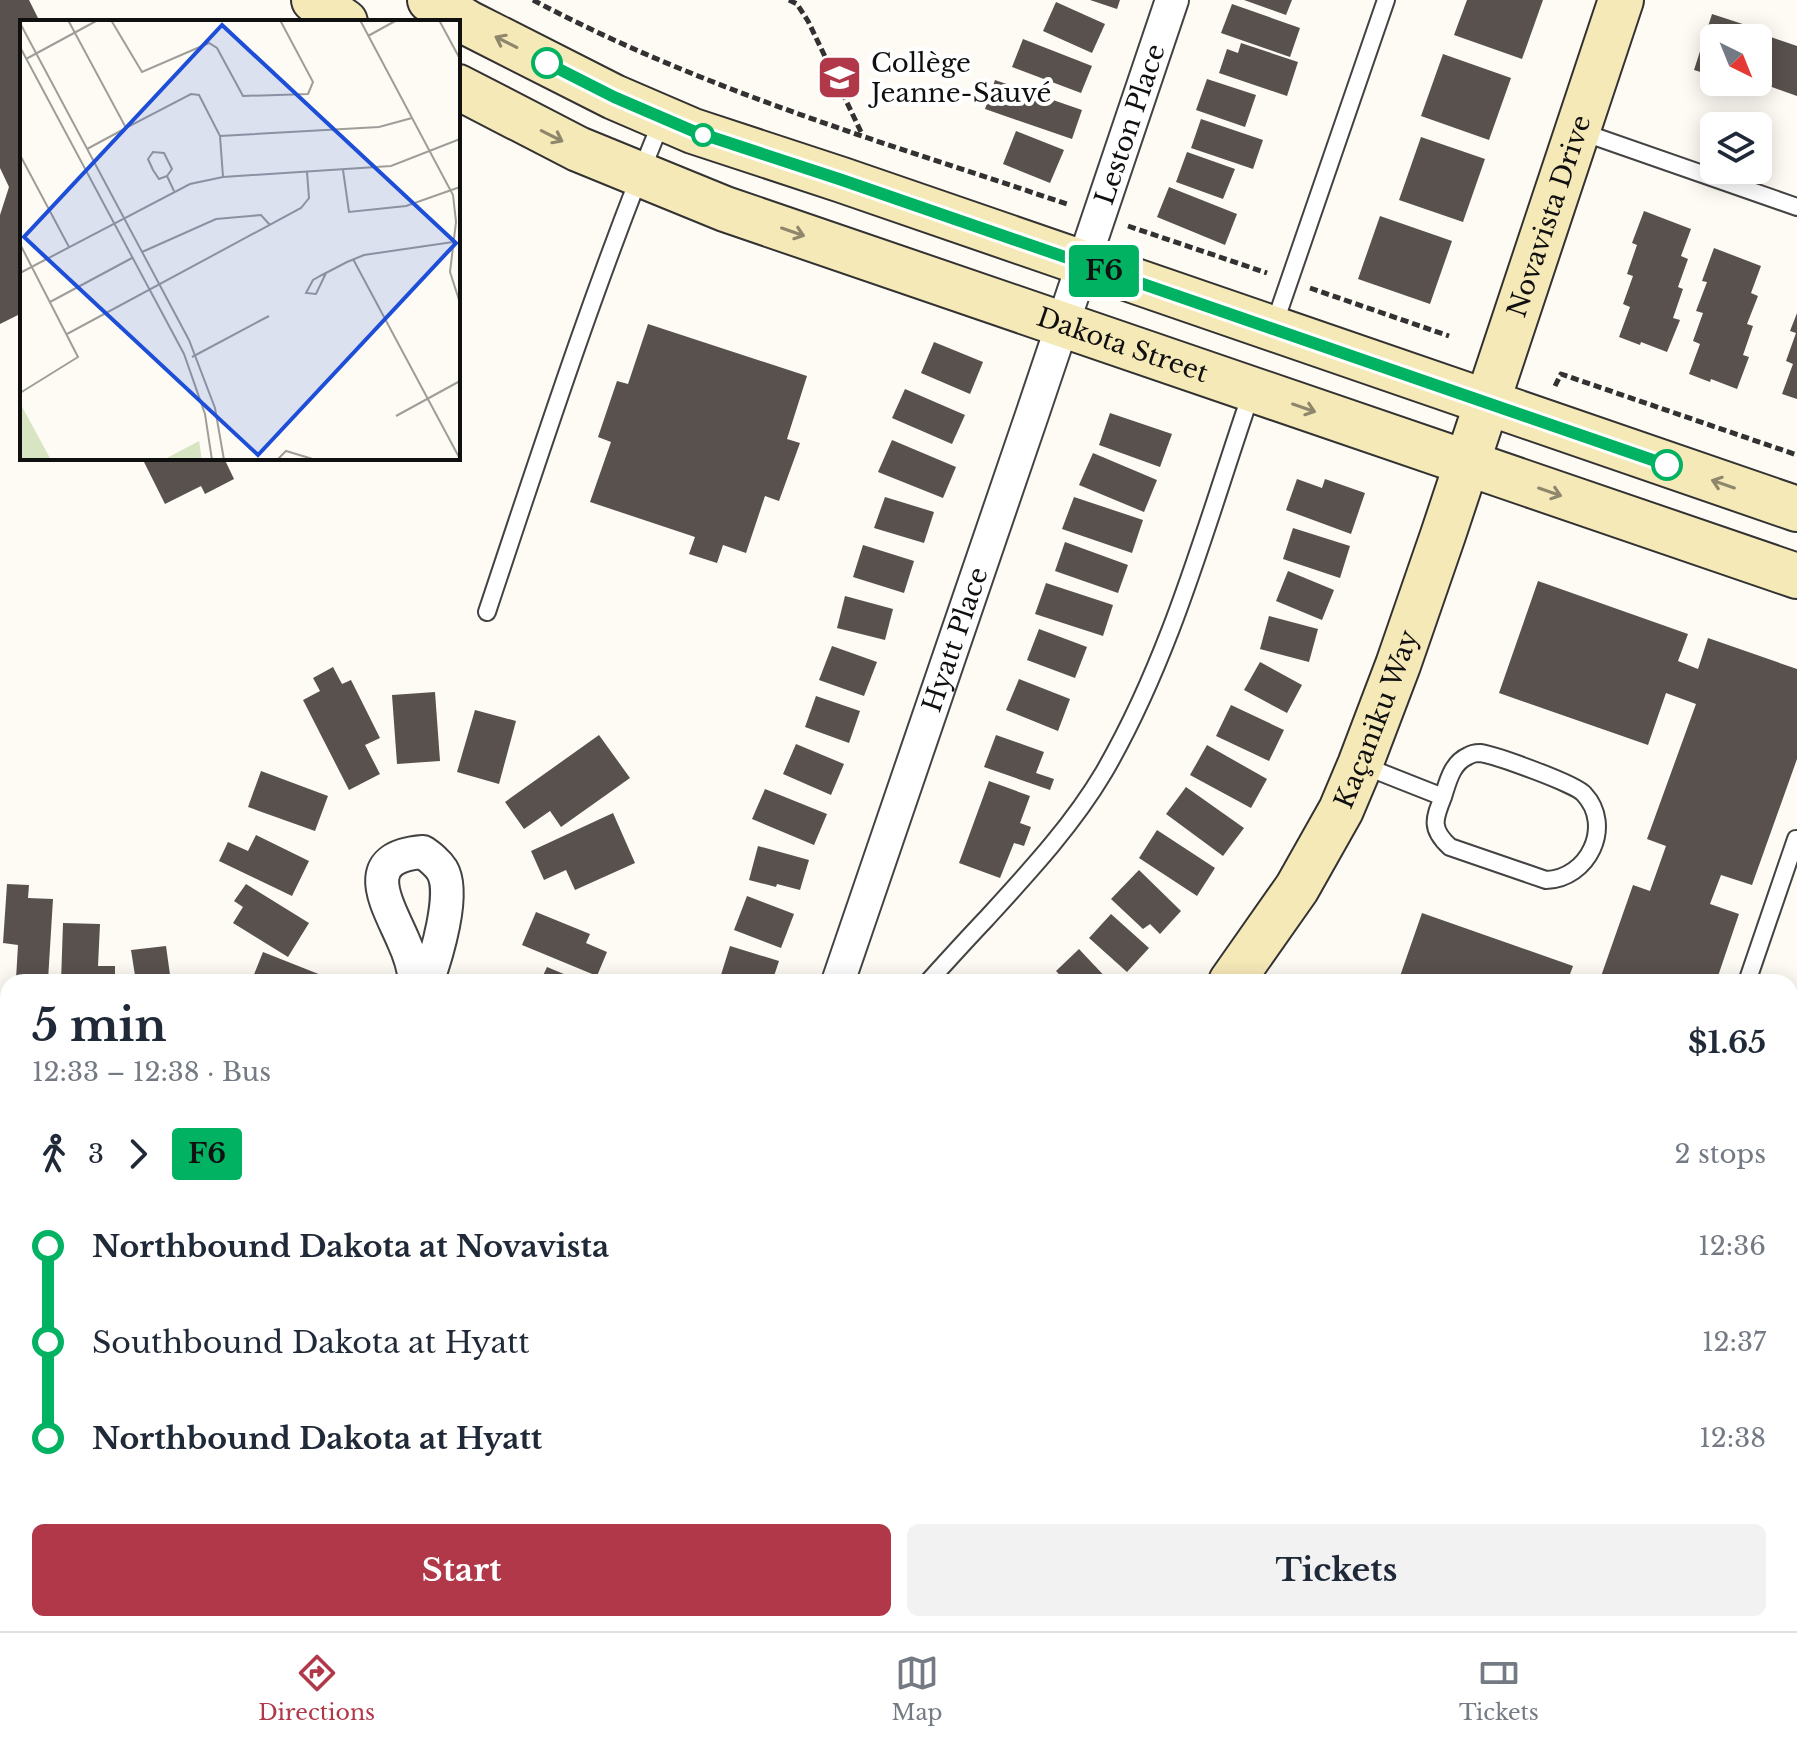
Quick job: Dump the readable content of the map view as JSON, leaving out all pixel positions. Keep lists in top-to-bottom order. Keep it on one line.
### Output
{"streets":{"main road":["Novavista Drive","Dakota Street","Kaçaniku Way"],"street":["Leston Place","Hyatt Place"]},"crossings":[["Leston Place","Dakota Street"],["Leston Place","Hyatt Place"],["Novavista Drive","Dakota Street"],["Novavista Drive","Kaçaniku Way"],["Dakota Street","Hyatt Place"],["Dakota Street","Kaçaniku Way"]],"places":{"school or university":["Collège Jeanne-Sauvé"]},"lines":["bus line F6"],"north":"bottom right","page":{"on_map":"F6","heading":["5 min","12:33 – 12:38 · Bus","$1.65"],"legs":["3","F6","2 stops"],"list":[{"name":"Northbound Dakota at Novavista","value":"12:36"},{"name":"Southbound Dakota at Hyatt","value":"12:37"},{"name":"Northbound Dakota at Hyatt","value":"12:38"}],"buttons":["Start","Tickets"],"tabs":["Directions","Map","Tickets"]}}
